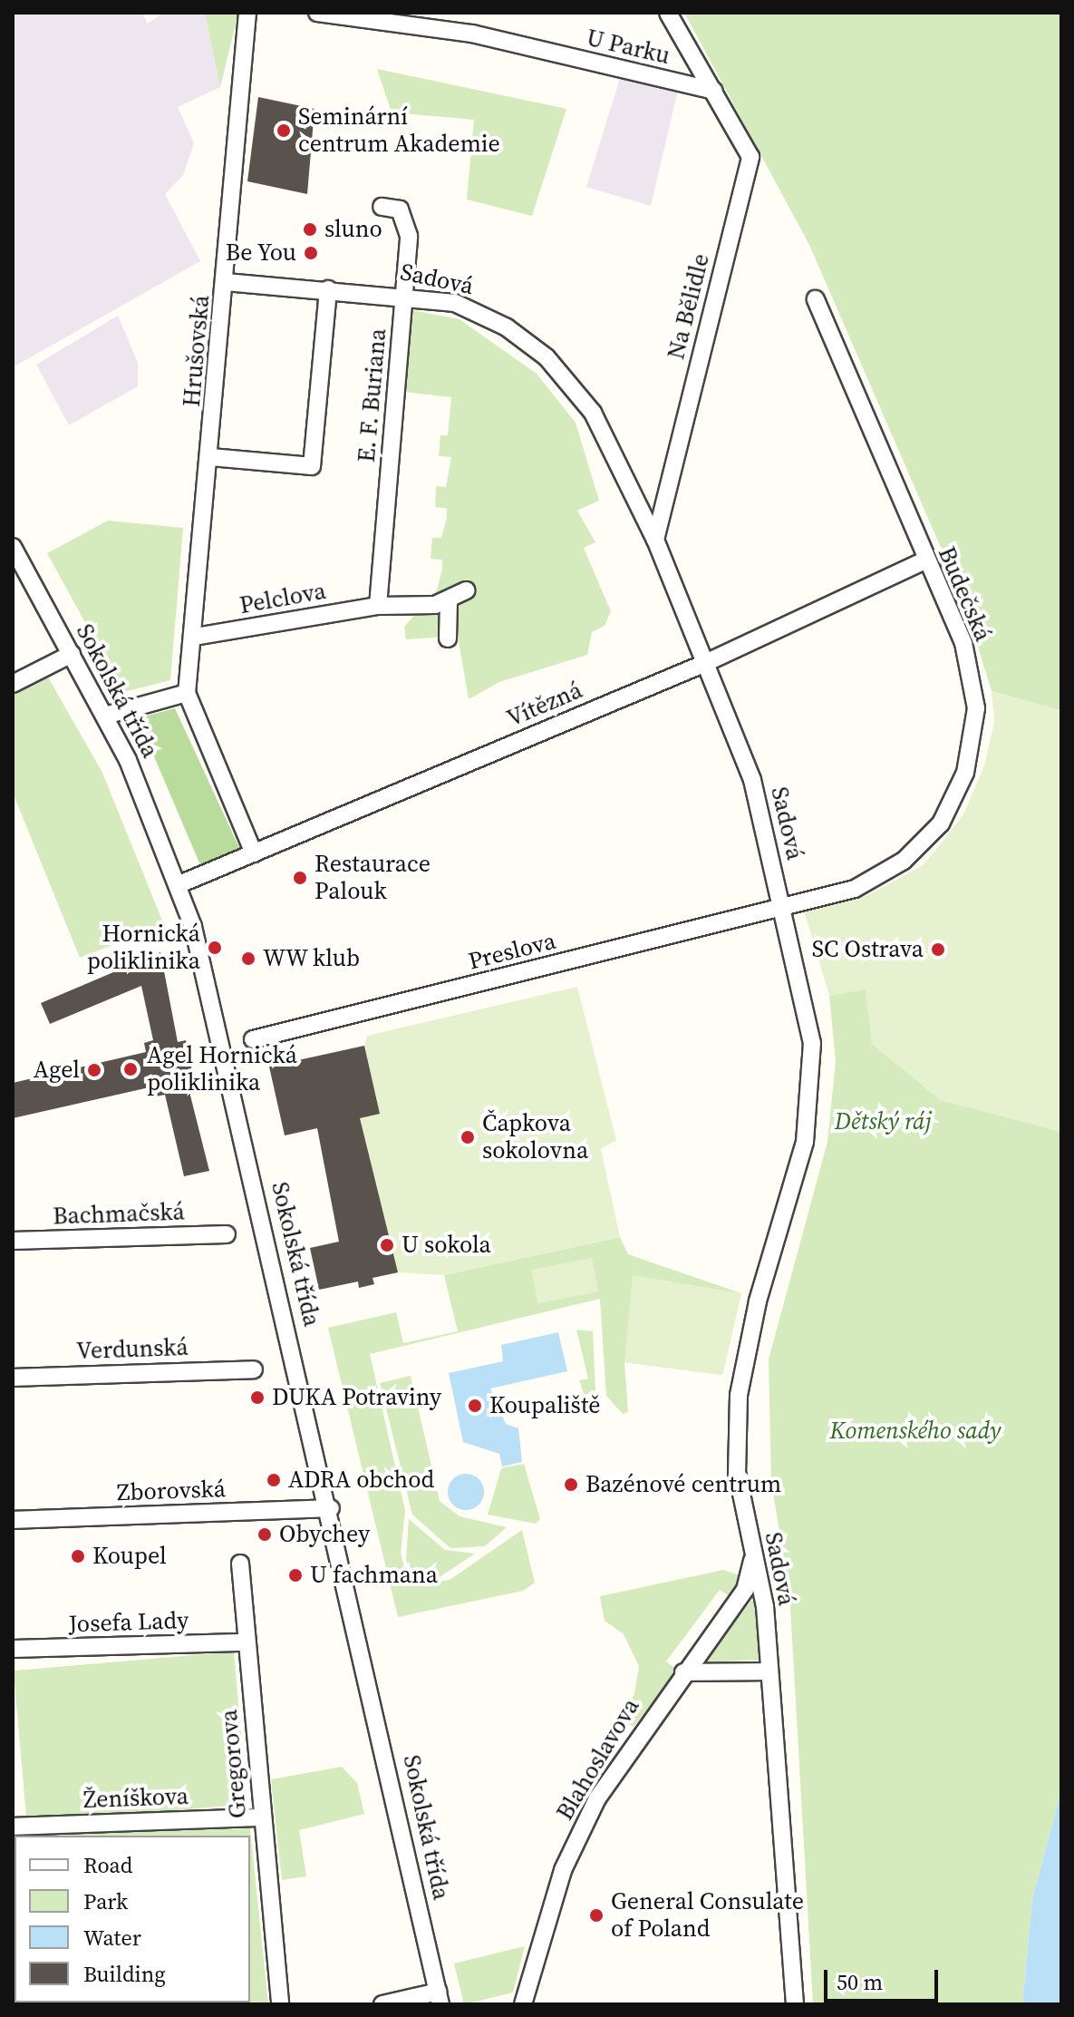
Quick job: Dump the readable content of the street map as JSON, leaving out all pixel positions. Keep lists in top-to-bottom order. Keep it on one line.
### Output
{"streets":{"street":["U Parku","Sadová","Na Bělidle","Hrušovská","E. F. Buriana","Budečská","Pelclova","Sokolská třída","Vítězná","Preslova","Bachmačská","Verdunská","Zborovská","Josefa Lady","Blahoslavova","Gregorova","Ženíškova"]},"crossings":[["U Parku","Na Bělidle"],["Sadová","Na Bělidle"],["Sadová","Hrušovská"],["Sadová","E. F. Buriana"],["Sadová","Budečská"],["Sadová","Vítězná"],["Sadová","Preslova"],["Sadová","Blahoslavova"],["Hrušovská","Pelclova"],["E. F. Buriana","Pelclova"],["Budečská","Vítězná"],["Budečská","Preslova"],["Sokolská třída","Vítězná"],["Sokolská třída","Zborovská"],["Josefa Lady","Gregorova"],["Gregorova","Ženíškova"]],"parks":["Dětský ráj","Komenského sady"],"places":["Seminární centrum Akademie","sluno","Be You","Restaurace Palouk","Hornická poliklinika","SC Ostrava","WW klub","Agel Hornická poliklinika","Agel","Čapkova sokolovna","U sokola","DUKA Potraviny","Koupaliště","ADRA obchod","Bazénové centrum","Obychey","Koupel","U fachmana","General Consulate of Poland"],"legend":["Road","Park","Water","Building"],"scale_bar":"50 m"}
